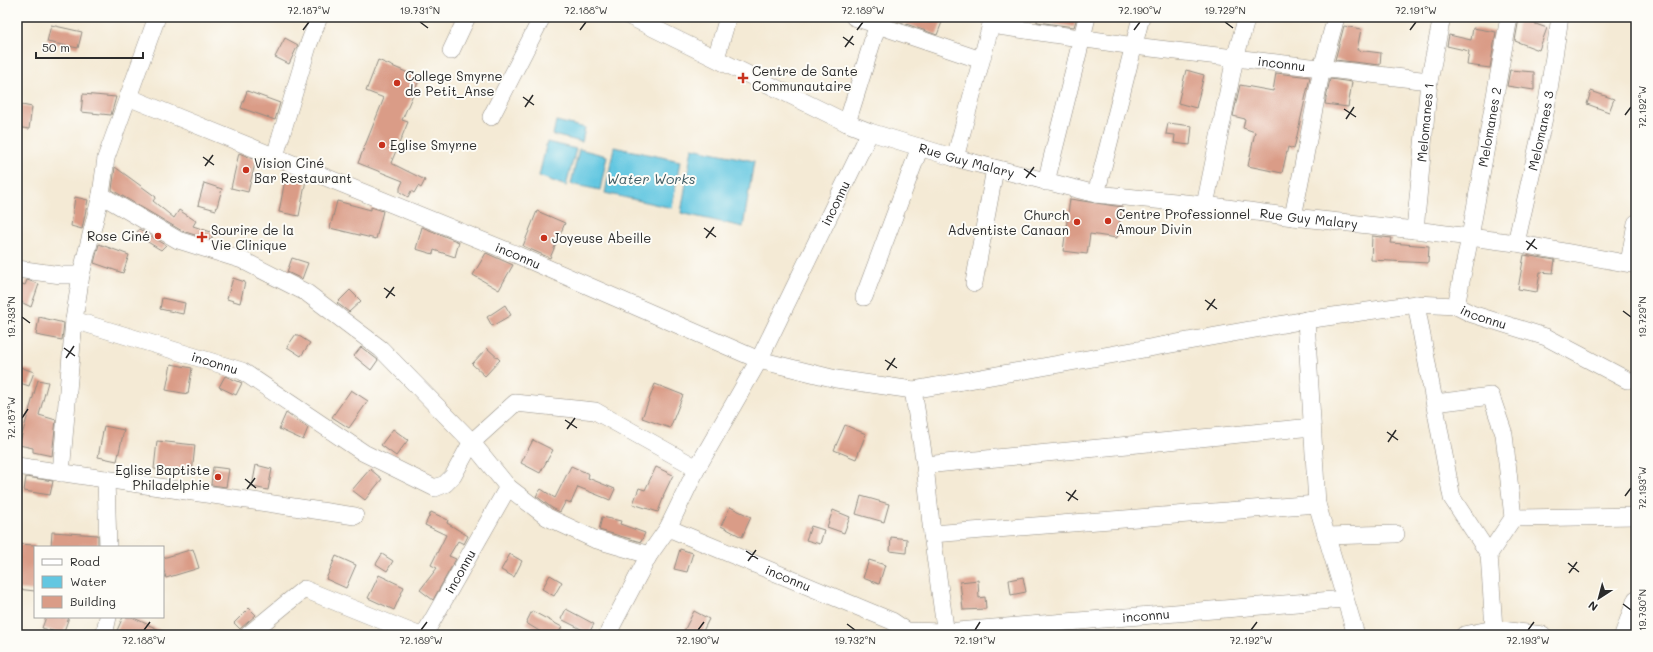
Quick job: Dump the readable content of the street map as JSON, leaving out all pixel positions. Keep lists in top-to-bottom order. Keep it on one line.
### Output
{"streets":{"street":["inconnu","Melomanes 1","Melomanes 2","Melomanes 3","Rue Guy Malary"]},"crossings":[["inconnu","Melomanes 1"],["inconnu","Melomanes 2"],["inconnu","Rue Guy Malary"],["Melomanes 1","Rue Guy Malary"],["Melomanes 2","Rue Guy Malary"],["Melomanes 3","Rue Guy Malary"]],"water":["Water Works"],"places":{"health":["Centre de Sante Communautaire","Sourire de la Vie Clinique"],"other":["College Smyrne de Petit_Anse","Eglise Smyrne","Vision Ciné Bar Restaurant","Centre Professionnel Amour Divin","Church Adventiste Canaan","Rose Ciné","Joyeuse Abeille","Eglise Baptiste Philadelphie"]},"legend":["Road","Water","Building"],"scale_bar":"50 m","north":"bottom left","coordinates":["72.187°W","19.731°N","72.188°W","72.189°W","72.190°W","19.729°N","72.191°W","72.192°W","19.733°N","72.193°W","19.730°N","19.732°N"]}
